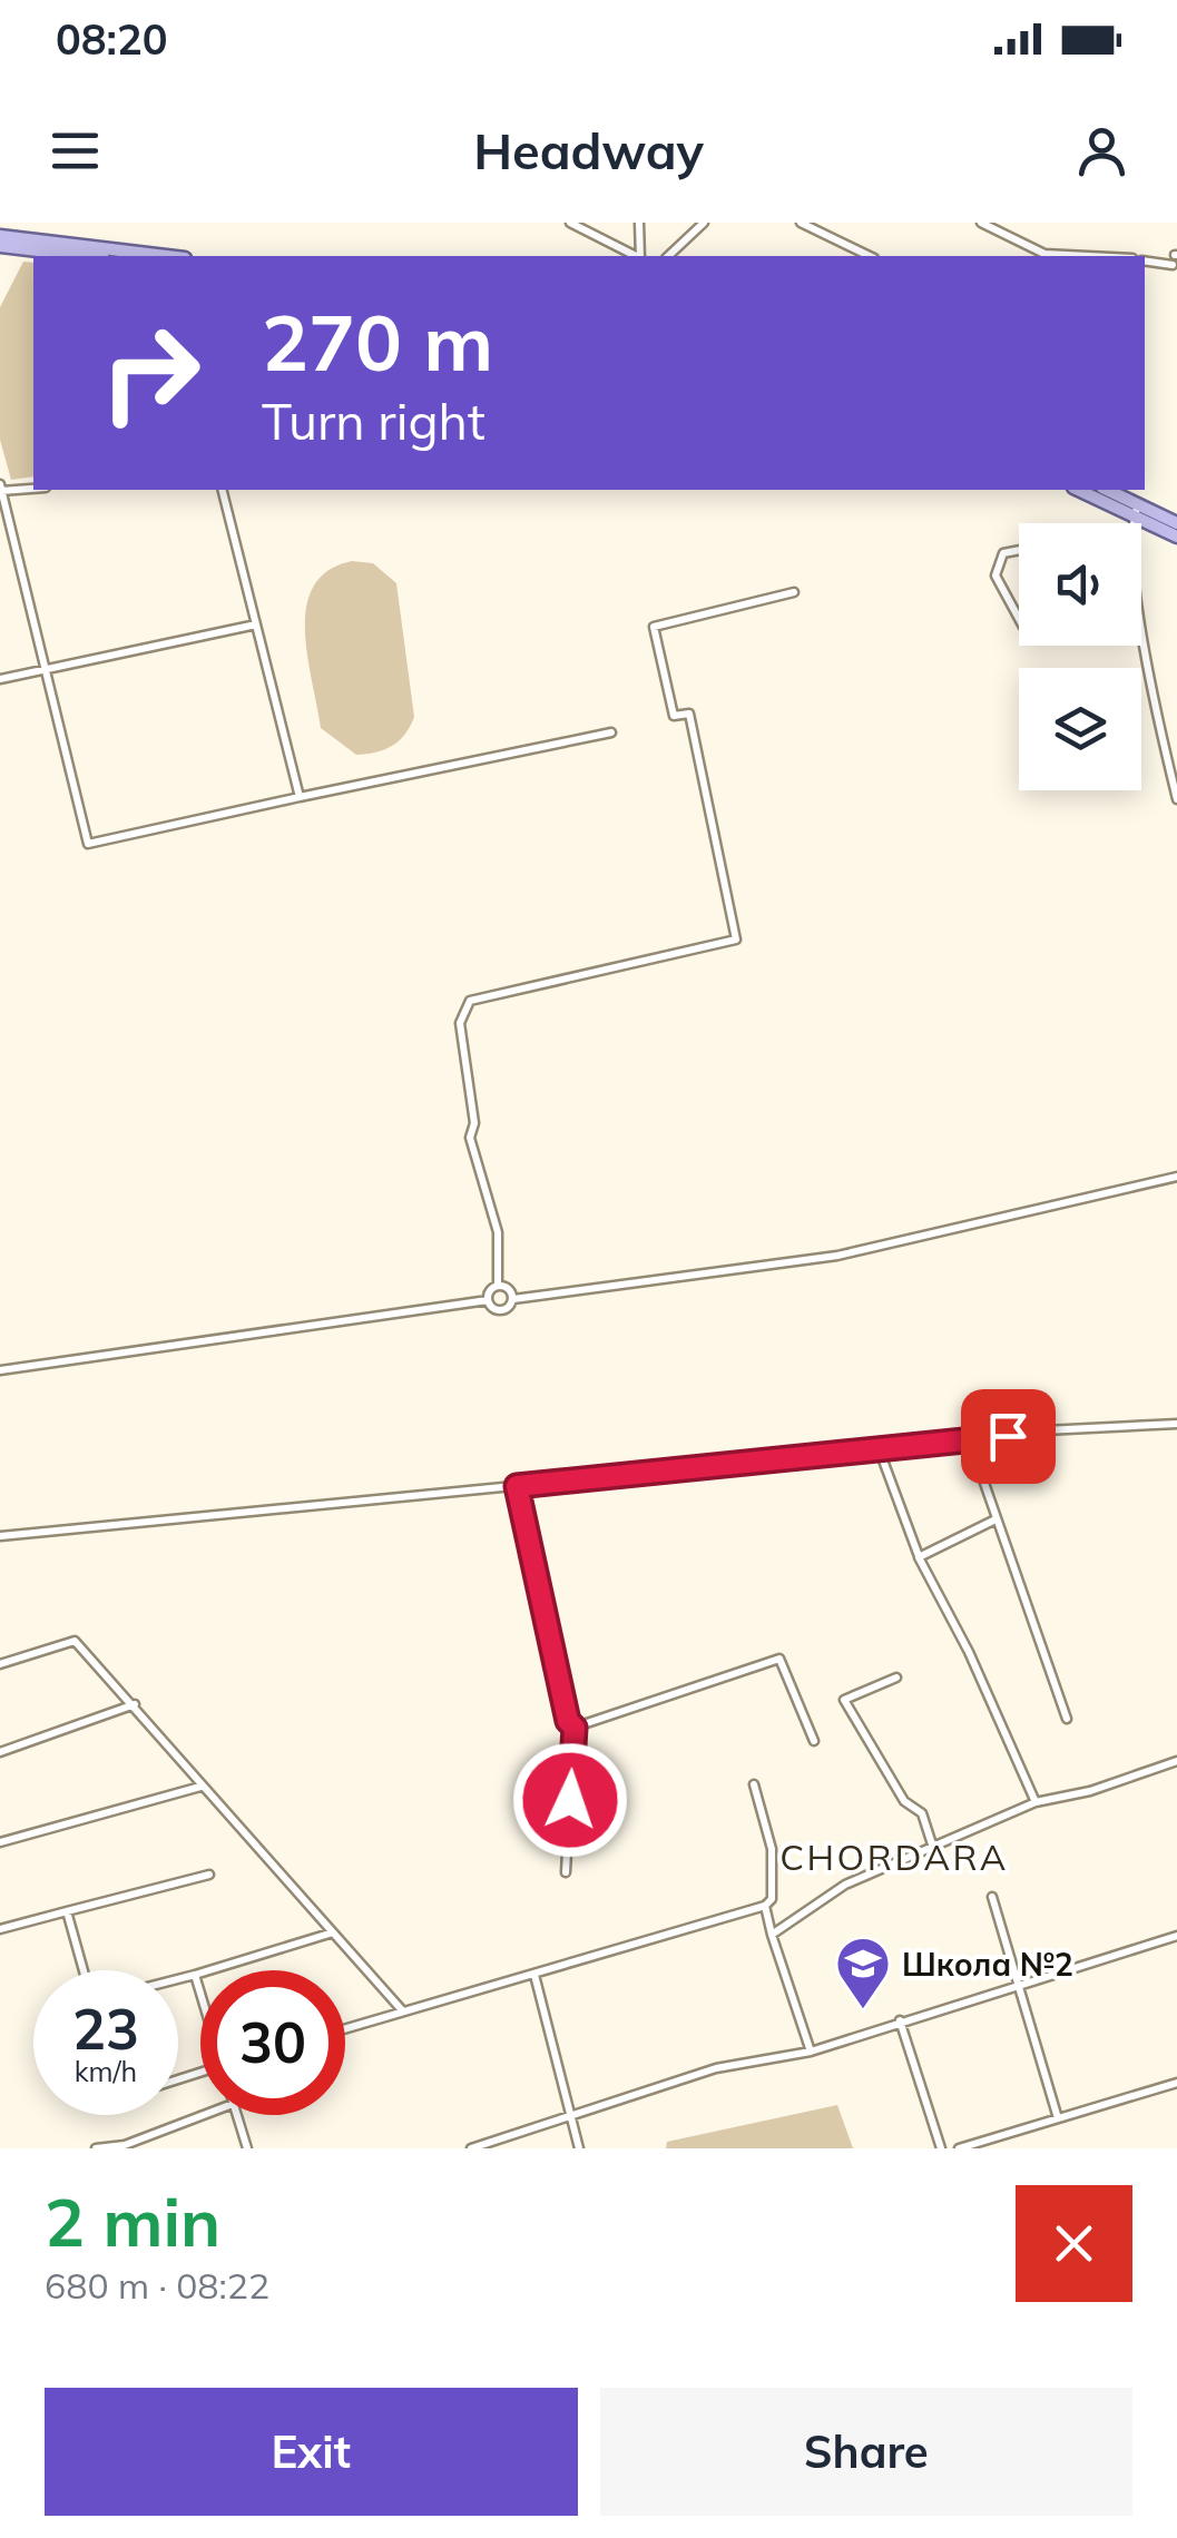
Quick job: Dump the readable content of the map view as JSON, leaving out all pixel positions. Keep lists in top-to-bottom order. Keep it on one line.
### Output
{"districts":["CHORDARA"],"places":{"school or university":["Школа №2"]},"page":{"status":"08:20","header":"Headway","turn":["270 m","Turn right"],"speed":"23 km/h","limit":"30","heading":["2 min","680 m · 08:22"],"buttons":["Exit","Share"]}}
